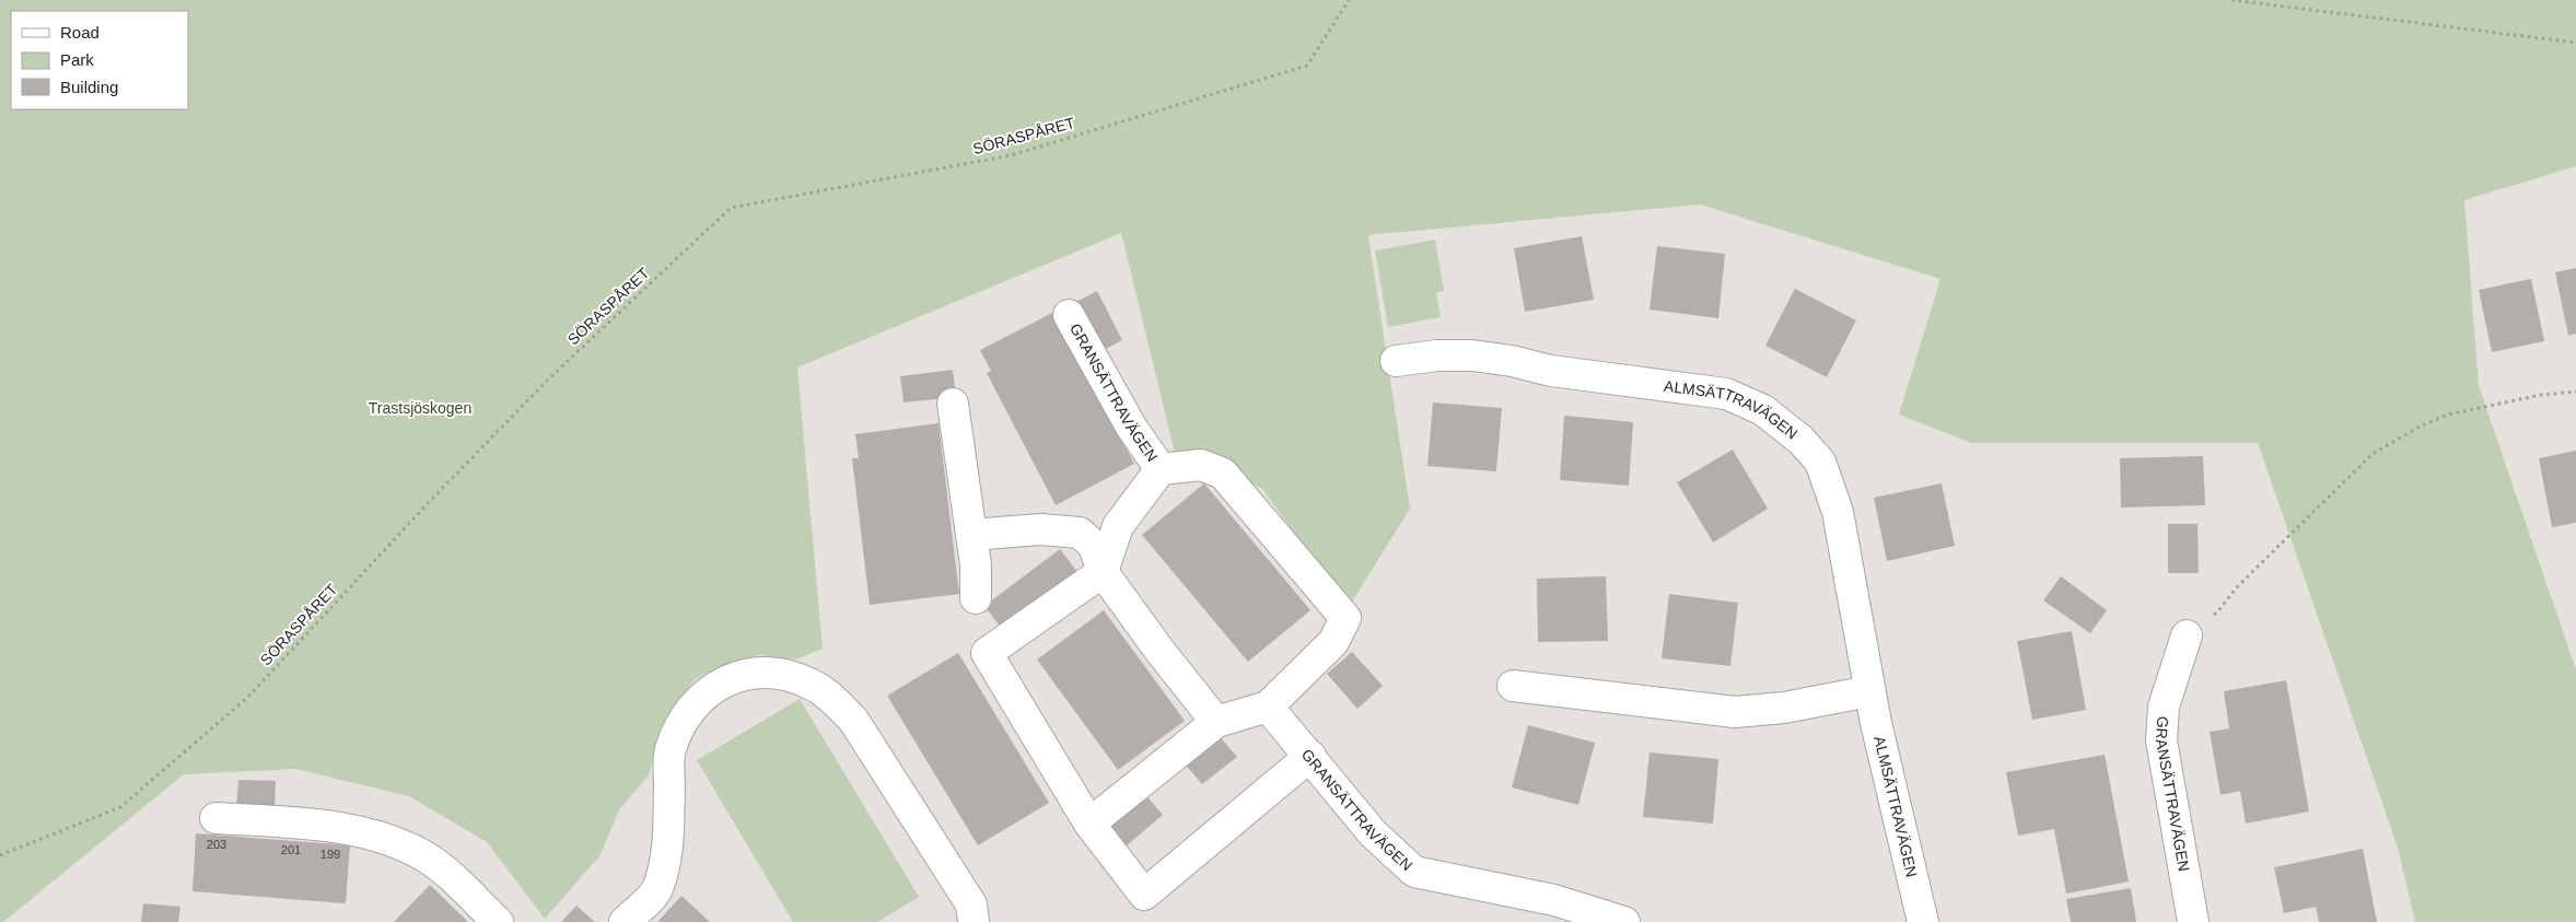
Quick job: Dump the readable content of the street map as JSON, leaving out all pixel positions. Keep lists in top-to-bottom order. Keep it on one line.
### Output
{"streets":{"street":["GRANSÄTTRAVÄGEN","ALMSÄTTRAVÄGEN"],"path":["SÖRASPÅRET"]},"parks":["Trastsjöskogen"],"house_numbers":["203","201","199"],"legend":["Road","Park","Building"]}
